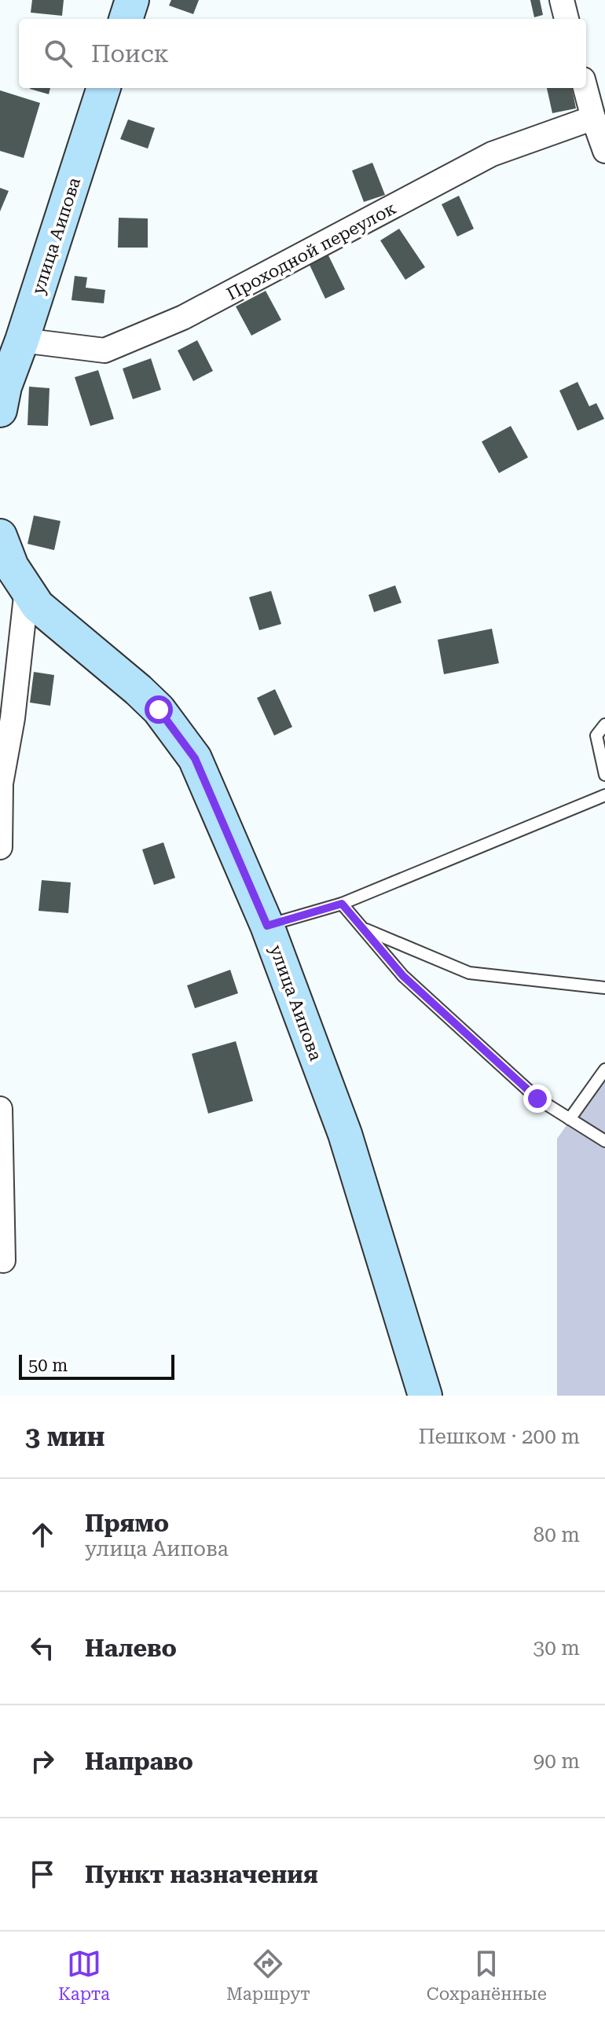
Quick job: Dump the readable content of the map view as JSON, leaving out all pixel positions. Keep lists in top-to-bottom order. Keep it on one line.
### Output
{"streets":{"street":["улица Аипова","Проходной переулок"]},"crossings":[["улица Аипова","Проходной переулок"]],"scale_bar":"50 m","page":{"search":"Поиск","scale":"50 m","heading":["3 мин","Пешком · 200 m"],"list":[["Прямо","улица Аипова","80 m"],["Налево","30 m"],["Направо","90 m"],"Пункт назначения"],"nav":["Карта","Маршрут","Сохранённые"]}}
